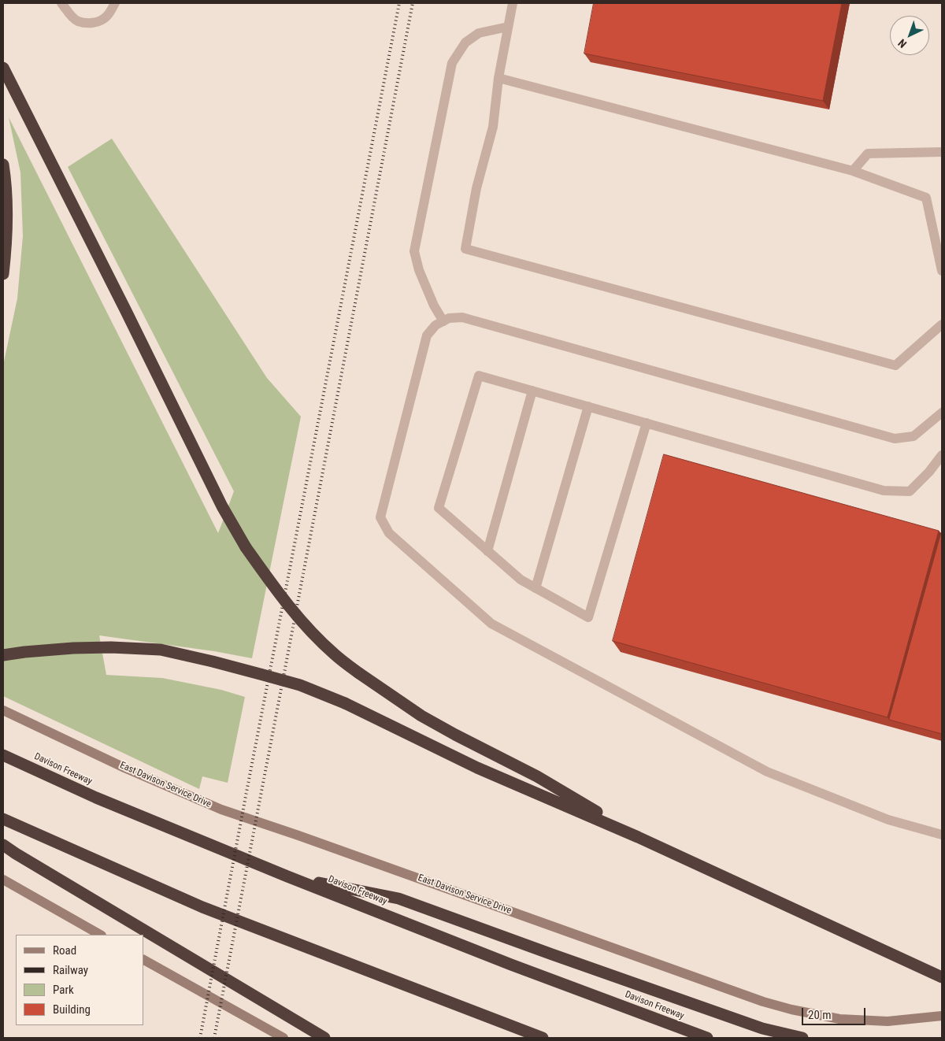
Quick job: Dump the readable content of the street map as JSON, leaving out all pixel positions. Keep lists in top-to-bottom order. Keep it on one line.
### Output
{"streets":{"highway":["Davison Freeway"],"main road":["East Davison Service Drive"]},"legend":["Road","Railway","Park","Building"],"scale_bar":"20 m","north":"bottom left"}
